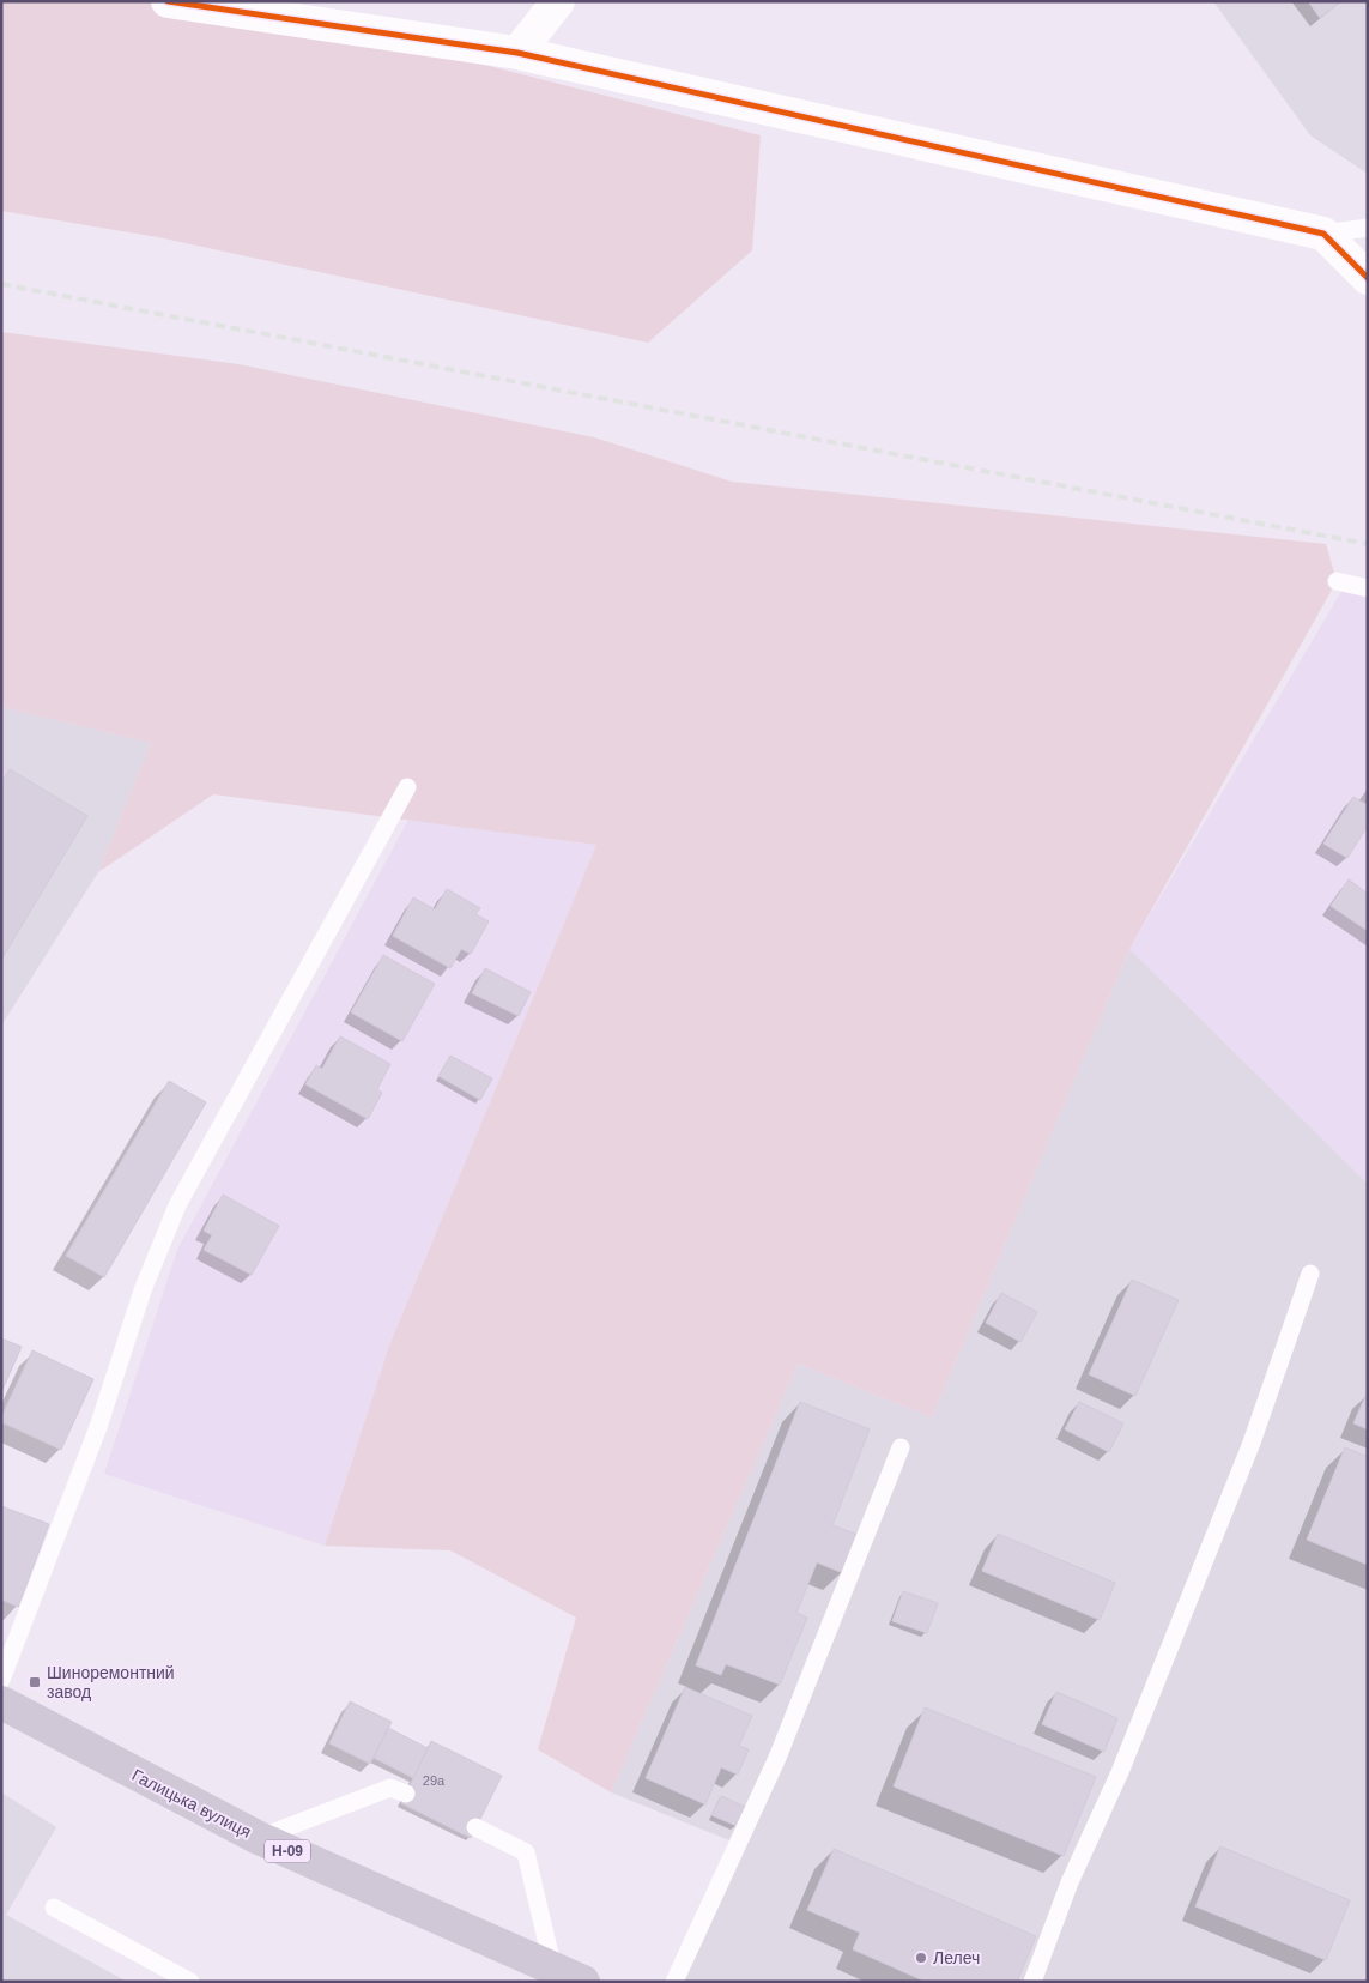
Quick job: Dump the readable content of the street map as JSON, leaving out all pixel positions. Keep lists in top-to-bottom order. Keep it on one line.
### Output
{"streets":{"main road":["Галицька вулиця","Н-09"]},"places":{"transit":["Шиноремонтний завод"],"other":["Лелеч"]},"house_numbers":["29а"]}
